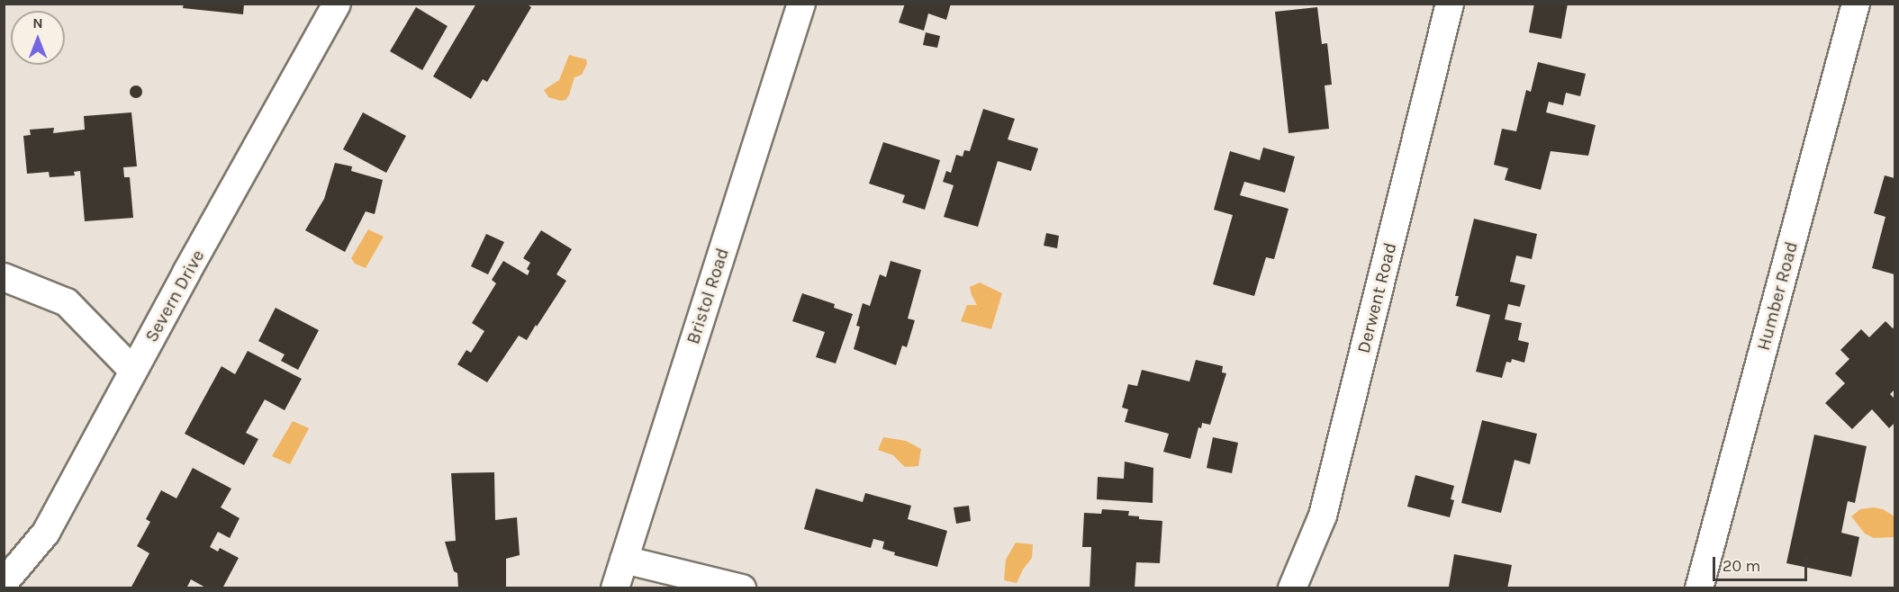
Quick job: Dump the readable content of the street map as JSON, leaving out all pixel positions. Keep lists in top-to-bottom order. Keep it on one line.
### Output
{"streets":{"street":["Severn Drive","Bristol Road","Humber Road","Derwent Road"]},"scale_bar":"20 m","north":"top"}
